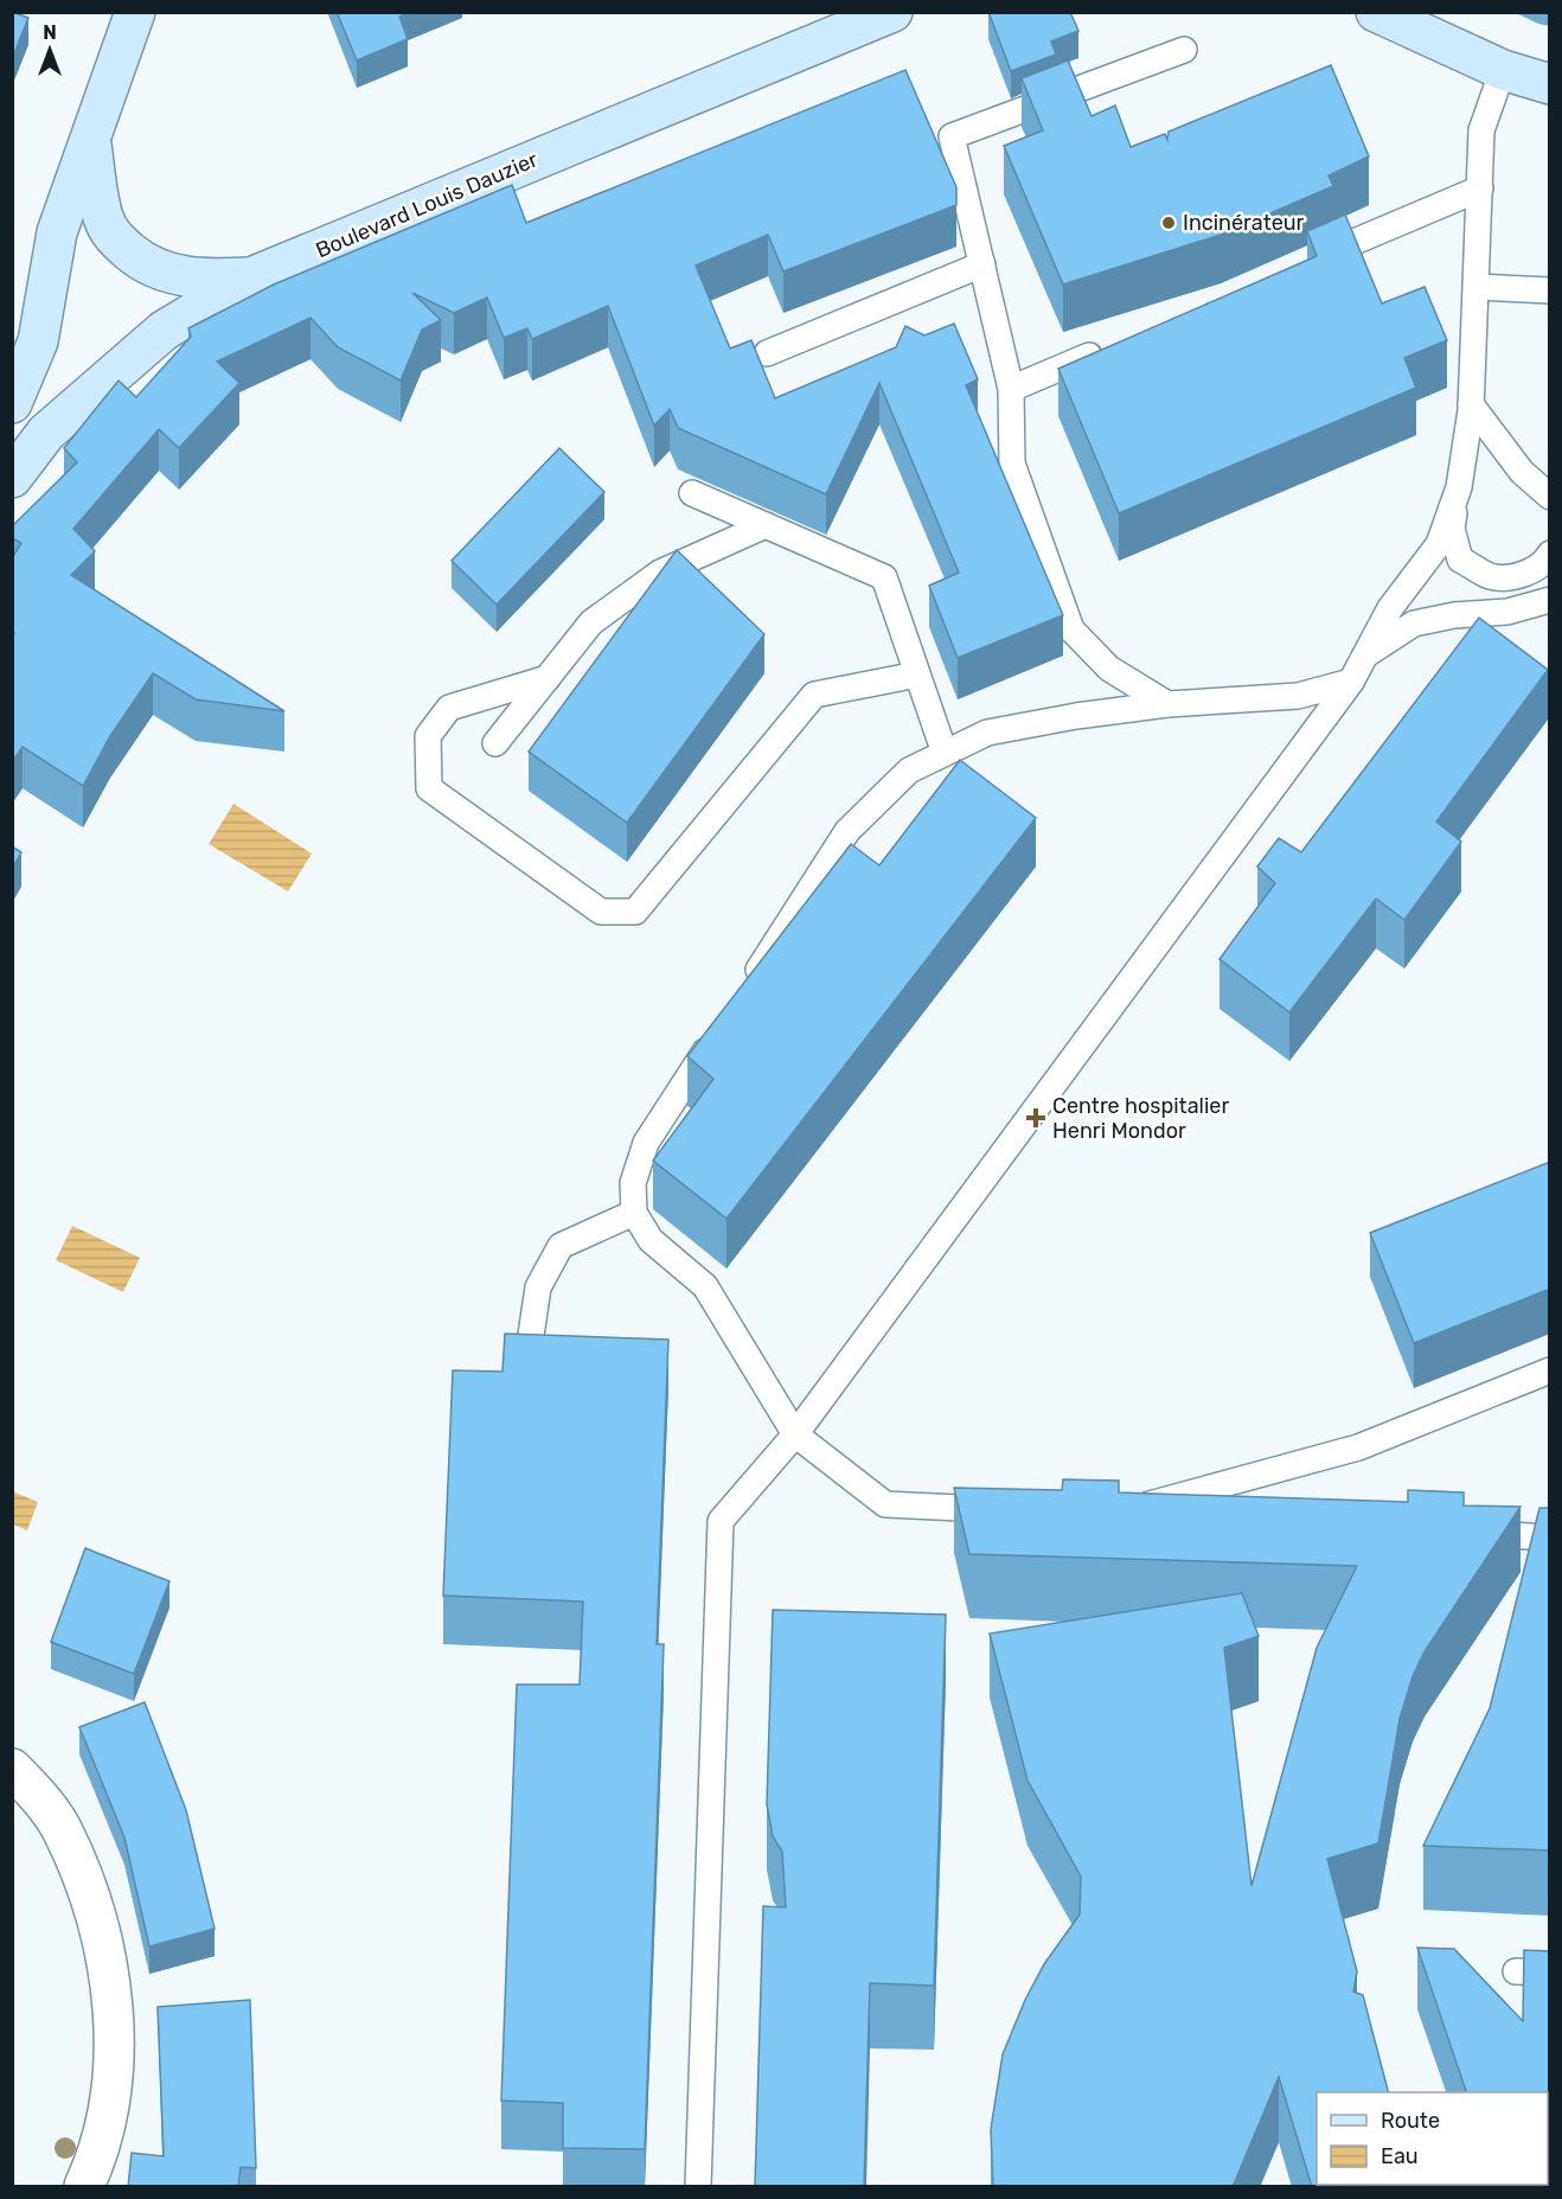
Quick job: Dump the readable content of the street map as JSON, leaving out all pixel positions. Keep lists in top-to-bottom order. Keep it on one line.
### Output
{"streets":{"main road":["Boulevard Louis Dauzier"]},"places":{"other":["Incinérateur"],"health":["Centre hospitalier Henri Mondor"]},"legend":["Route","Eau"],"north":"top"}
